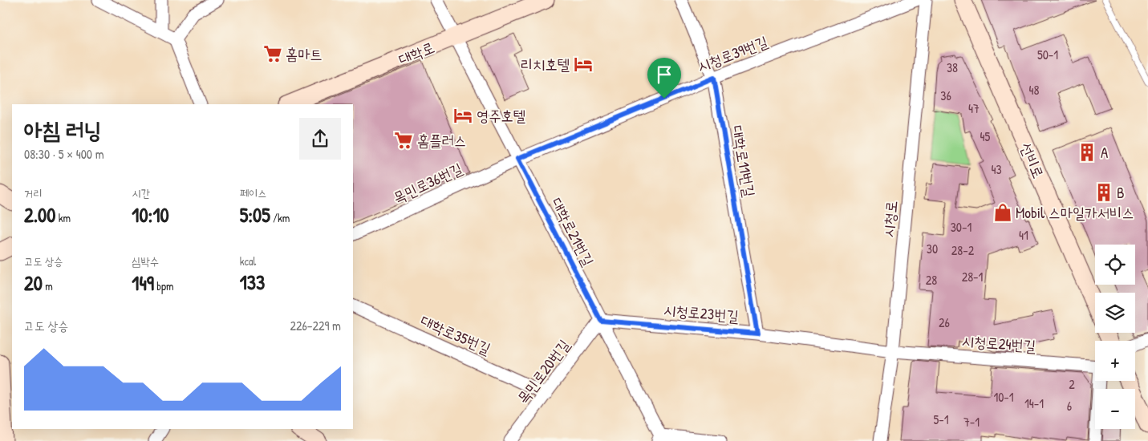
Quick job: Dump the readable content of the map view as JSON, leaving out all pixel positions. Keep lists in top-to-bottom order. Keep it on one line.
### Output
{"streets":{"main road":["대학로","선비로"],"street":["시청로39번길","대학로11번길","목민로36번길","시청로","대학로21번길","시청로23번길","대학로35번길","시청로24번길","목민로20번길"]},"crossings":[["대학로","대학로21번길"],["시청로39번길","대학로11번길"],["시청로39번길","목민로36번길"],["시청로39번길","대학로21번길"],["대학로11번길","시청로23번길"],["목민로36번길","대학로21번길"],["시청로","시청로23번길"],["시청로","시청로24번길"],["대학로21번길","시청로23번길"],["대학로21번길","목민로20번길"],["시청로23번길","시청로24번길"],["시청로23번길","목민로20번길"],["대학로35번길","목민로20번길"]],"places":{"supermarket":["홈마트","홈플러스"],"hotel":["리치호텔","영주호텔"],"building":["A","B"],"shop":["Mobil 스마일카서비스"]},"house_numbers":["50-1","38","48","36","47","45","43","30-1","41","30","28-2","28-1","28","26","2","10-1","14-1","6","5-1","7-1"],"page":{"heading":["아침 러닝","08:30 · 5 × 400 m"],"stats":[["거리","2.00 km"],["시간","10:10"],["페이스","5:05 /km"],["고도 상승","20 m"],["심박수","149 bpm"],["kcal","133"]],"map_buttons":["+","−"],"chart":["고도 상승","226–229 m"]}}
